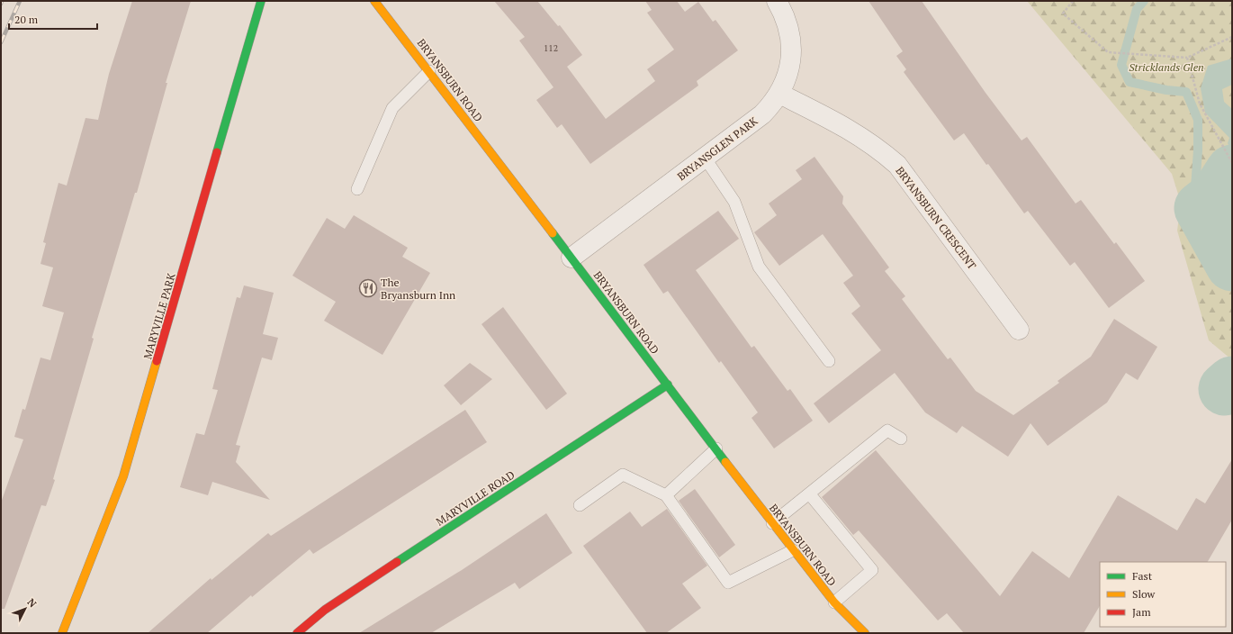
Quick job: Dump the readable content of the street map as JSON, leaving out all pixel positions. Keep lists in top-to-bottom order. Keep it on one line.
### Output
{"streets":{"street":["BRYANSBURN ROAD","BRYANSGLEN PARK","BRYANSBURN CRESCENT","MARYVILLE PARK","MARYVILLE ROAD"]},"crossings":[["BRYANSBURN ROAD","BRYANSGLEN PARK"],["BRYANSBURN ROAD","MARYVILLE ROAD"],["BRYANSGLEN PARK","BRYANSBURN CRESCENT"]],"parks":["Stricklands Glen"],"places":{"restaurant":["The Bryansburn Inn"]},"house_numbers":["112"],"legend":["Fast","Slow","Jam"],"scale_bar":"20 m","north":"top right"}
